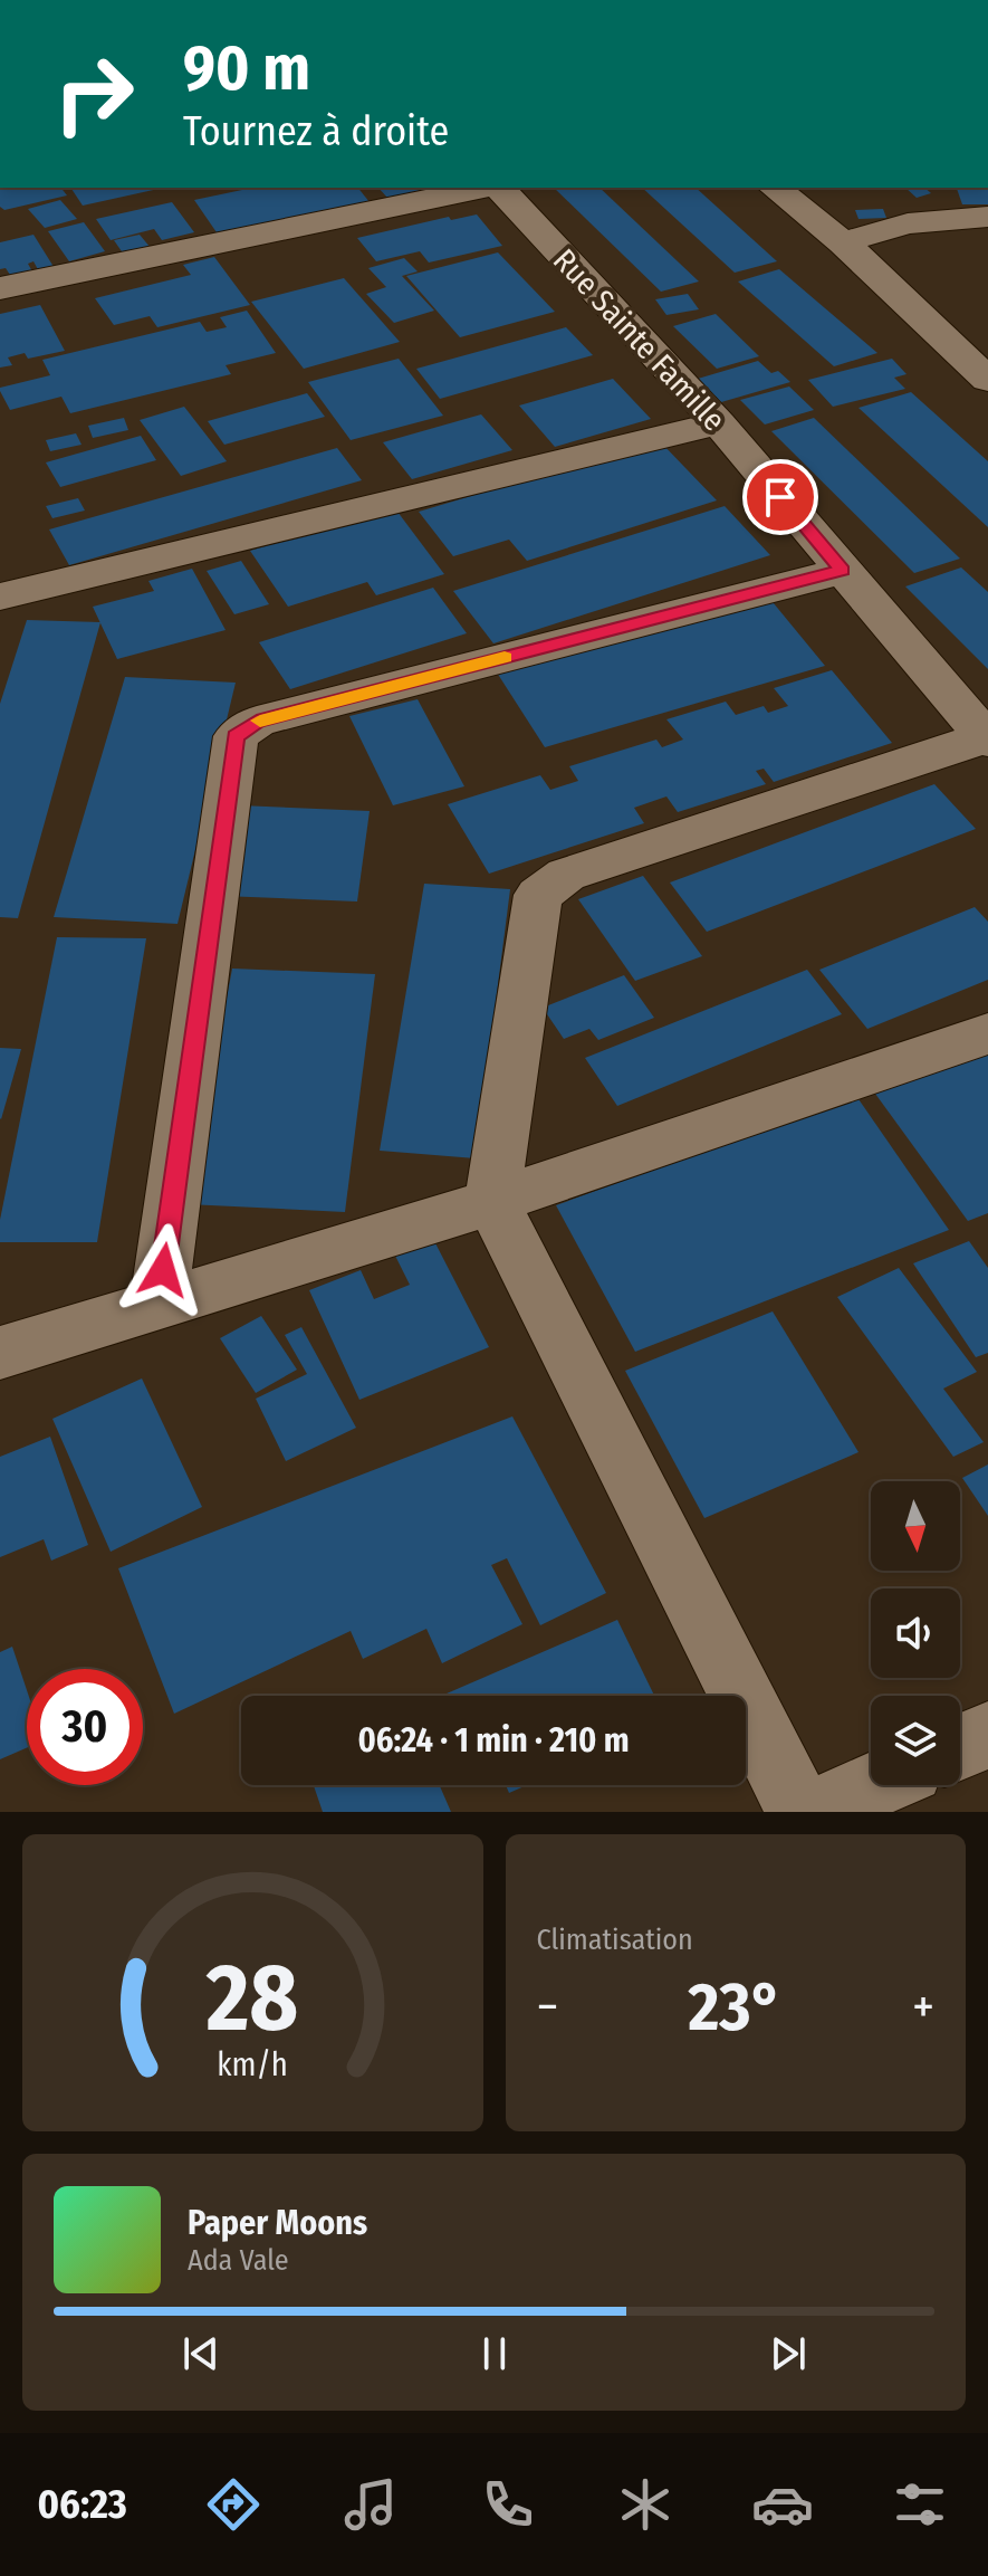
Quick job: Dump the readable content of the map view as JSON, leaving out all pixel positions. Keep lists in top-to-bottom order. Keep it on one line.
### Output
{"streets":{"street":["Rue Sainte Famille"]},"north":"bottom","page":{"turn":["90 m","Tournez à droite"],"limit":"30","trip":"06:24 · 1 min · 210 m","tile":"Climatisation","heat":["−","23°","+"],"song":["Paper Moons","Ada Vale"],"tabs":"06:23","gauge":["28","km/h"]}}
